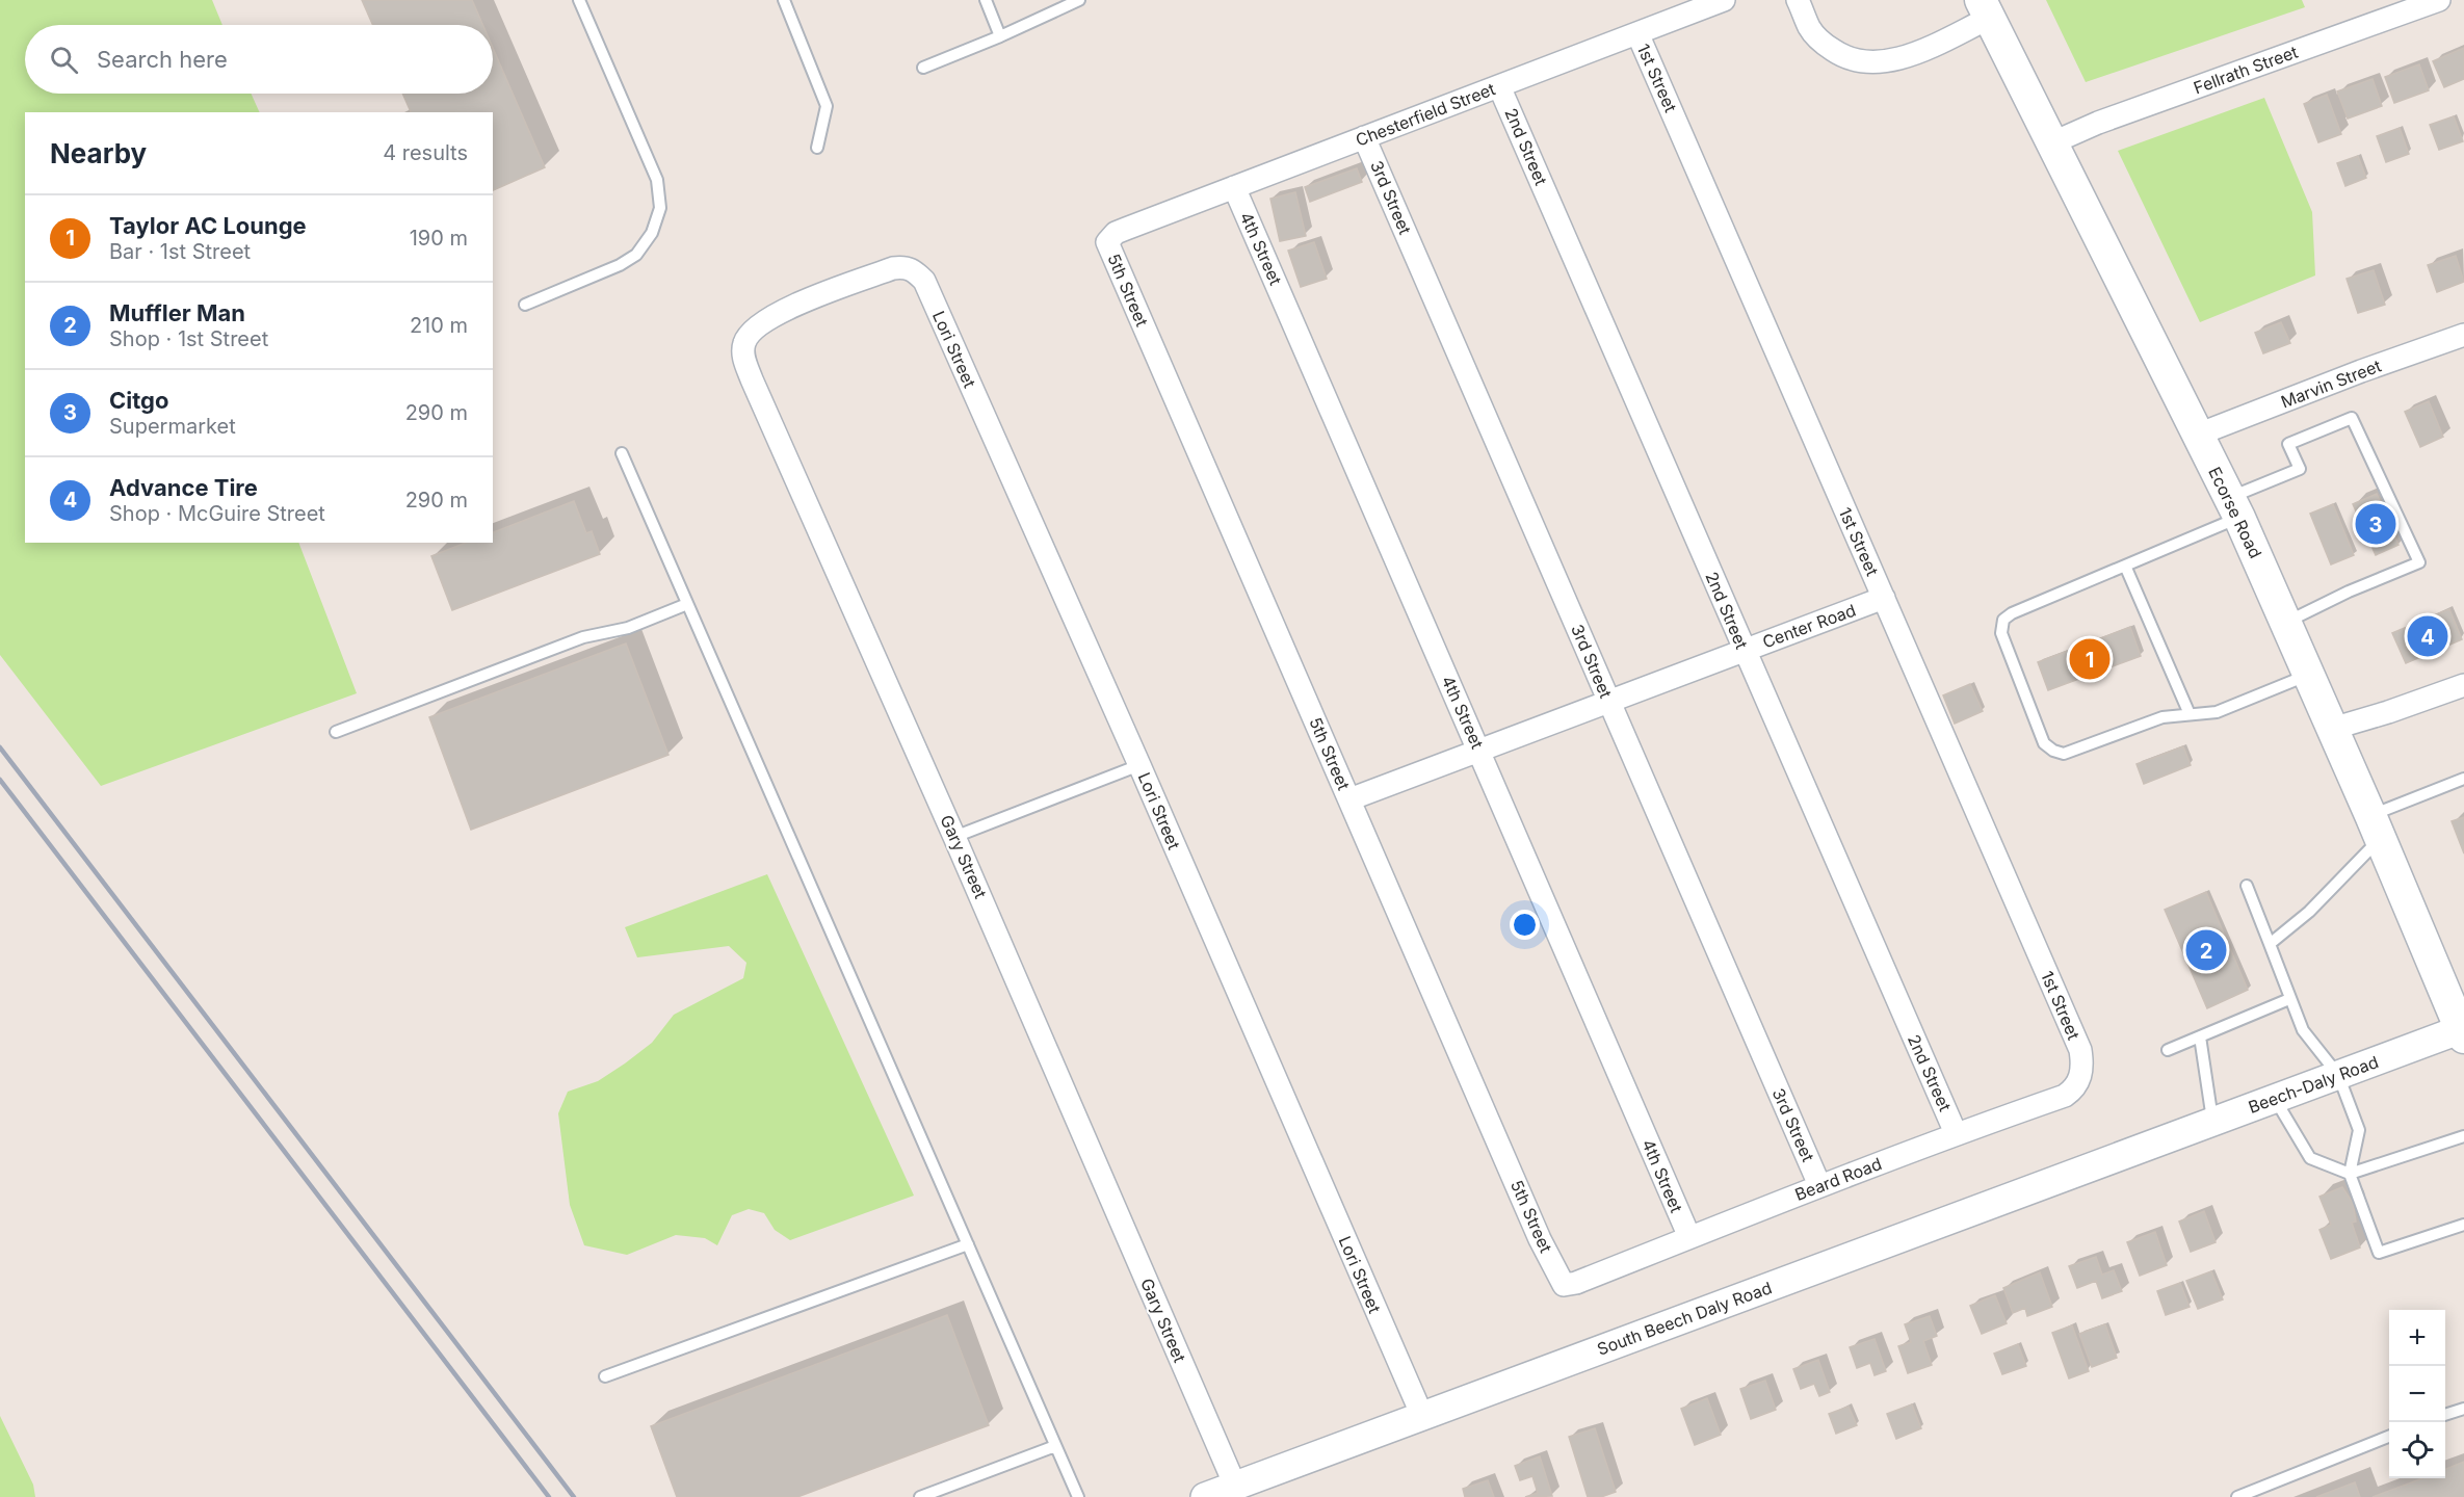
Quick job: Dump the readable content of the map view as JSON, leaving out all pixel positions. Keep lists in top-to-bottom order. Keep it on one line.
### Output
{"streets":{"main road":["Ecorse Road"],"street":["Fellrath Street","1st Street","Chesterfield Street","2nd Street","3rd Street","4th Street","5th Street","Lori Street","Marvin Street","Center Road","Gary Street","Beech-Daly Road","Beard Road","South Beech Daly Road"]},"crossings":[["Fellrath Street","Ecorse Road"],["1st Street","Chesterfield Street"],["1st Street","Center Road"],["1st Street","Beard Road"],["Chesterfield Street","2nd Street"],["Chesterfield Street","3rd Street"],["Chesterfield Street","4th Street"],["Chesterfield Street","5th Street"],["2nd Street","Center Road"],["2nd Street","Beard Road"],["3rd Street","Center Road"],["3rd Street","Beard Road"],["4th Street","Center Road"],["4th Street","Beard Road"],["5th Street","Center Road"],["5th Street","Beard Road"],["Lori Street","Gary Street"],["Lori Street","South Beech Daly Road"],["Marvin Street","Ecorse Road"],["Ecorse Road","Beech-Daly Road"],["Gary Street","South Beech Daly Road"],["Beech-Daly Road","South Beech Daly Road"]],"page":{"search":"Search here","heading":["Nearby","4 results"],"list":[{"mark":"1","name":"Taylor AC Lounge","note":"Bar · 1st Street","value":"190 m"},{"mark":"2","name":"Muffler Man","note":"Shop · 1st Street","value":"210 m"},{"mark":"3","name":"Citgo","note":"Supermarket","value":"290 m"},{"mark":"4","name":"Advance Tire","note":"Shop · McGuire Street","value":"290 m"}],"pins":["3","4","1","2"],"map_buttons":["+","−"]}}
